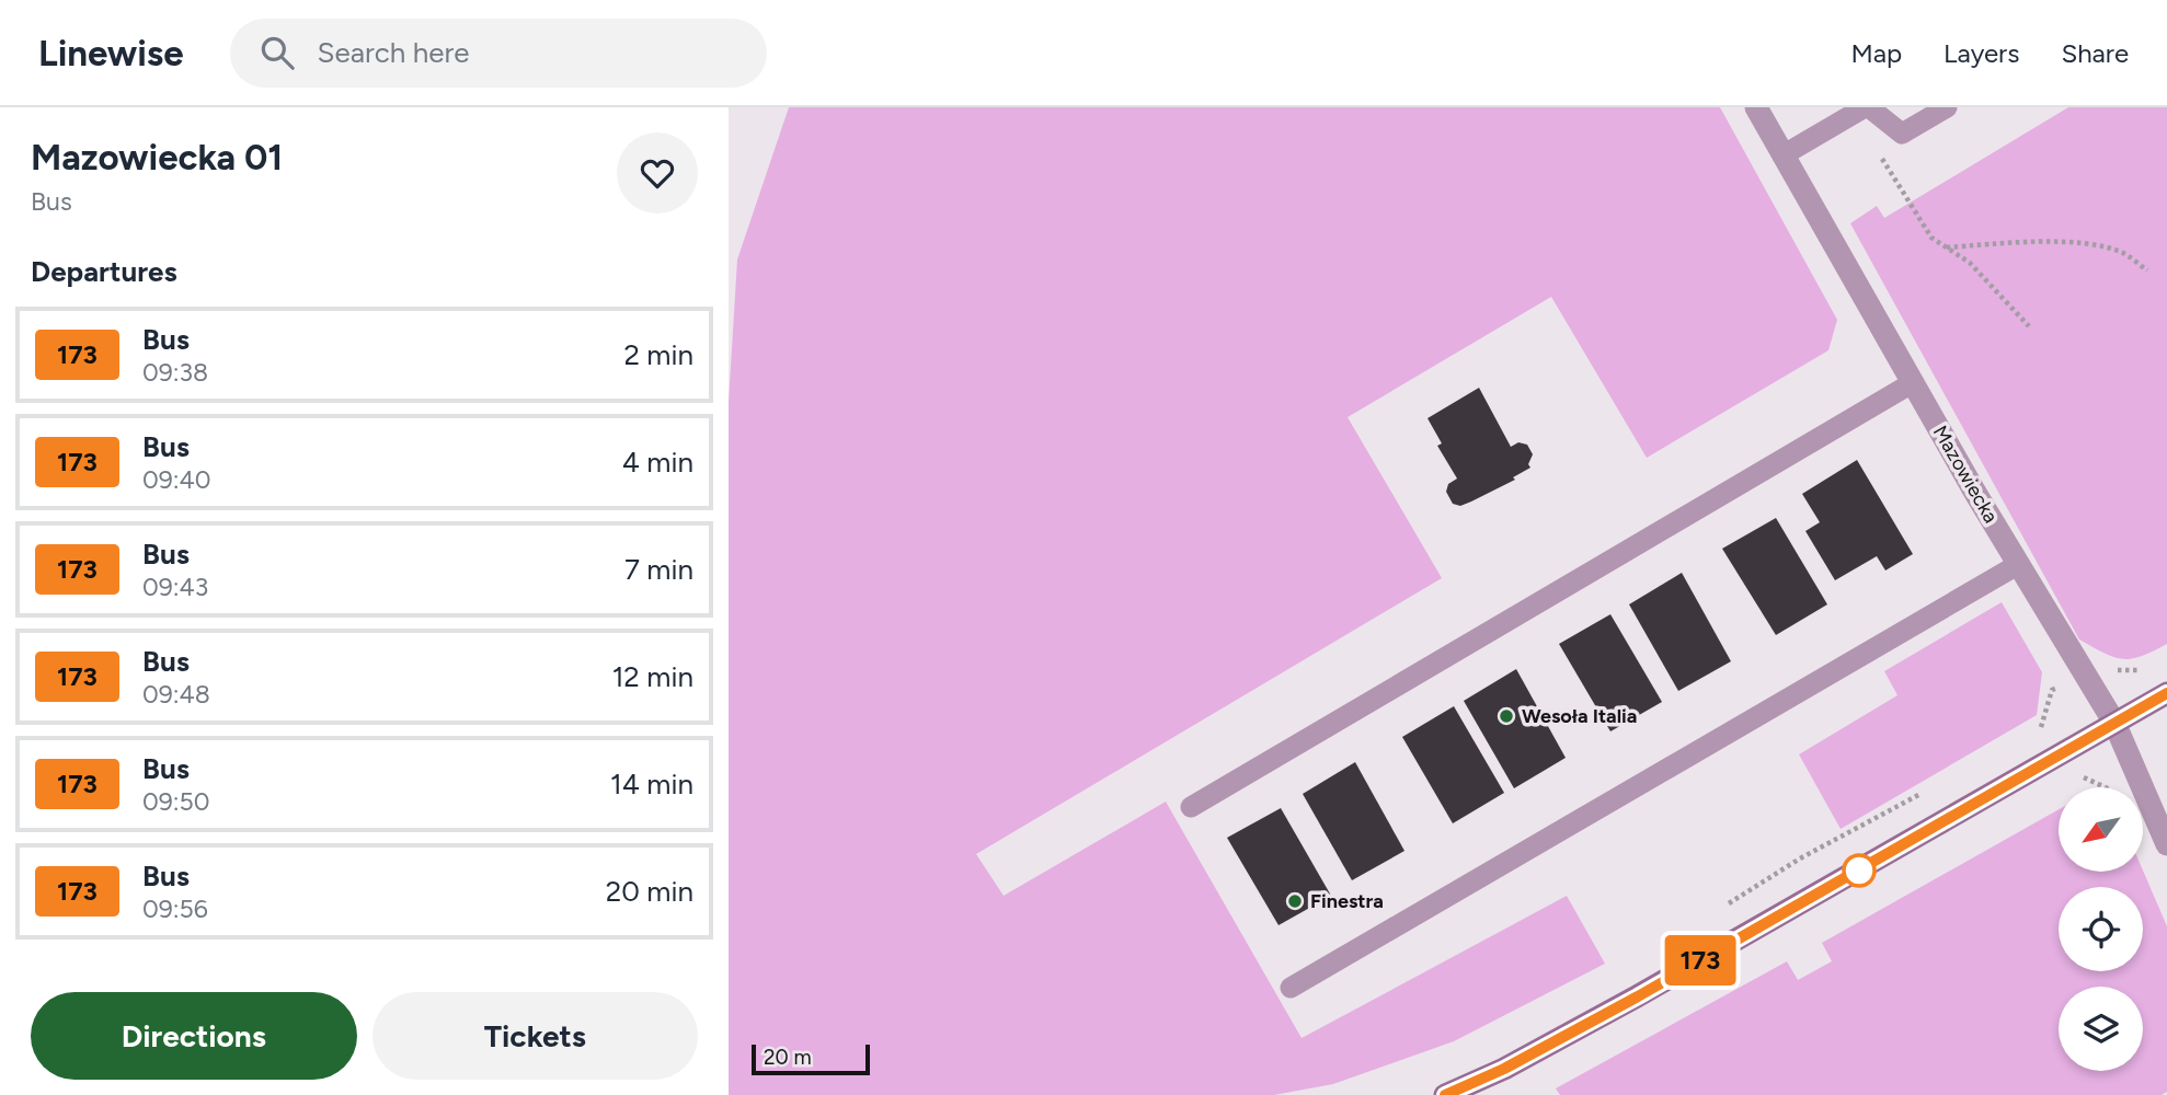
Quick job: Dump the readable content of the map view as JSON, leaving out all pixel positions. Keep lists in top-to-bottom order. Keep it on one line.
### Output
{"streets":{"street":["Mazowiecka"]},"places":["Wesoła Italia","Finestra"],"lines":["bus line 173"],"scale_bar":"20 m","north":"bottom left","page":{"header":"Linewise","search":"Search here","nav":["Map","Layers","Share"],"heading":[["Mazowiecka 01","Bus"],"Departures"],"on_map":"173","list":[{"mark":"173","name":"Bus","note":"09:38","value":"2 min"},{"mark":"173","name":"Bus","note":"09:40","value":"4 min"},{"mark":"173","name":"Bus","note":"09:43","value":"7 min"},{"mark":"173","name":"Bus","note":"09:48","value":"12 min"},{"mark":"173","name":"Bus","note":"09:50","value":"14 min"},{"mark":"173","name":"Bus","note":"09:56","value":"20 min"}],"buttons":["Directions","Tickets"],"scale":"20 m"}}
